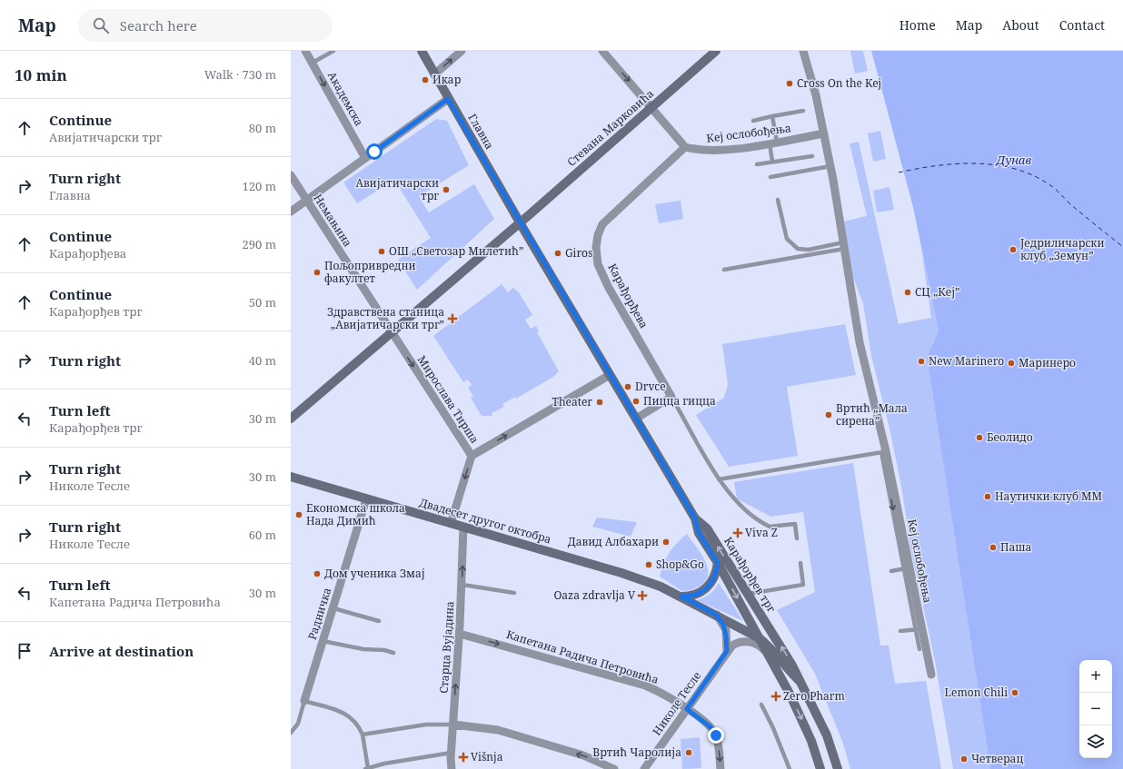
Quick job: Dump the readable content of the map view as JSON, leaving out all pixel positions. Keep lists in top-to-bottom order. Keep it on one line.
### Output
{"streets":{"main road":["Стевана Марковића","Главна","Двадесет другог октобра","Карађорђев трг"],"street":["Академска","Кеј ослобођења","Немањина","Карађорђева","Мирослава Тирша","Радничка","Старца Вујадина","Капетана Радича Петровића","Николе Тесле"]},"crossings":[["Стевана Марковића","Главна"],["Кеј ослобођења","Карађорђева"],["Немањина","Мирослава Тирша"],["Мирослава Тирша","Двадесет другог октобра"],["Двадесет другог октобра","Радничка"],["Двадесет другог октобра","Старца Вујадина"],["Карађорђев трг","Николе Тесле"],["Старца Вујадина","Капетана Радича Петровића"],["Капетана Радича Петровића","Николе Тесле"]],"one_way":["Академска","Мирослава Тирша","Старца Вујадина","Капетана Радича Петровића"],"water":["Дунав"],"places":{"other":["Икар","Cross On the Kej","Авијатичарски трг","Једриличарски клуб „Земун”","ОШ „Светозар Милетић”","Giros","Пољопривредни факултет","СЦ „Кеј”","New Marinero","Маринеро","Drvce","Пицца гицца","Theater","Вртић „Мала сирена”","Беолидо","Наутички клуб ММ","Економска школа Нада Димић","Давид Албахари","Паша","Shop&Go","Дом ученика Змај","Lemon Chili","Вртић Чаролија","Четверац"],"health":["Здравствена станица „Авијатичарски трг”","Viva Z","Oaza zdravlja V","Zero Pharm","Višnja"]},"page":{"header":"Map","search":"Search here","nav":["Home","Map","About","Contact"],"heading":["10 min","Walk · 730 m"],"list":[["Continue","Авијатичарски трг","80 m"],["Turn right","Главна","120 m"],["Continue","Карађорђева","290 m"],["Continue","Карађорђев трг","50 m"],["Turn right","40 m"],["Turn left","Карађорђев трг","30 m"],["Turn right","Николе Тесле","30 m"],["Turn right","Николе Тесле","60 m"],["Turn left","Капетана Радича Петровића","30 m"],"Arrive at destination"],"map_buttons":["+","−"]}}
